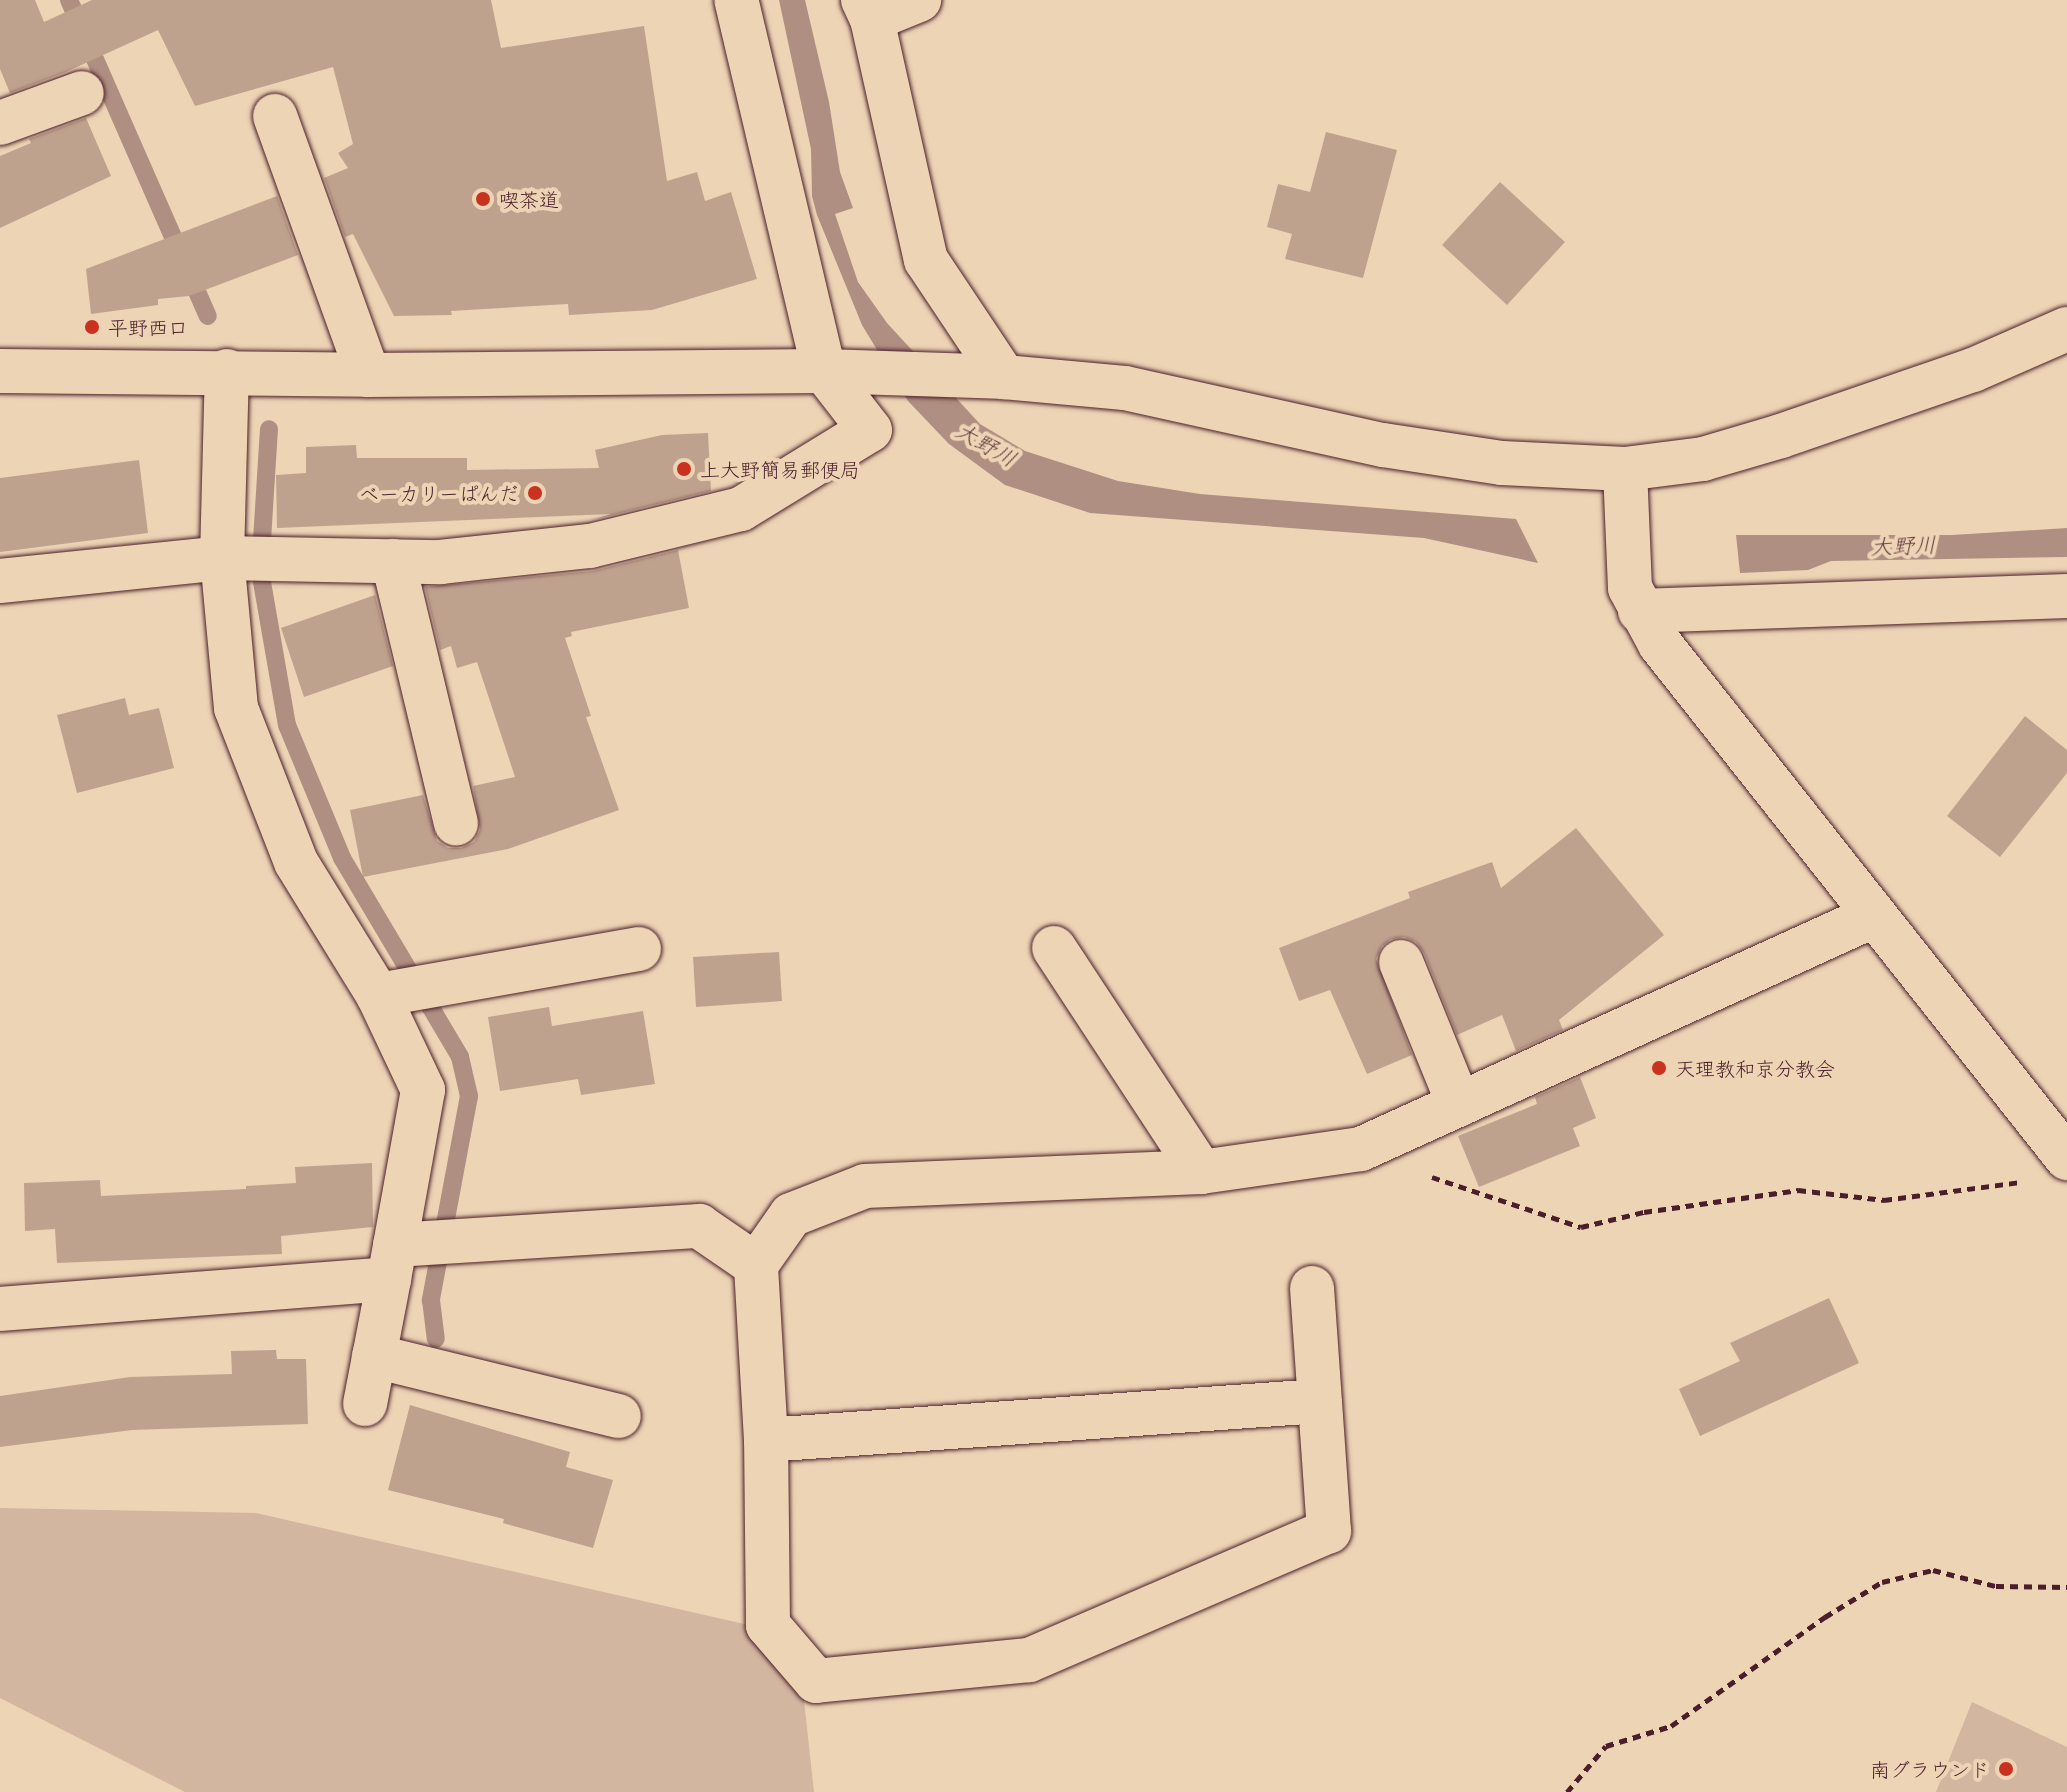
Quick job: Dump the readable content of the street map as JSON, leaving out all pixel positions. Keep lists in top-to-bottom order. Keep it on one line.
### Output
{"water":["大野川"],"places":["喫茶道","平野西口","上大野簡易郵便局","ベーカリーぱんだ","天理教和京分教会","南グラウンド"]}
